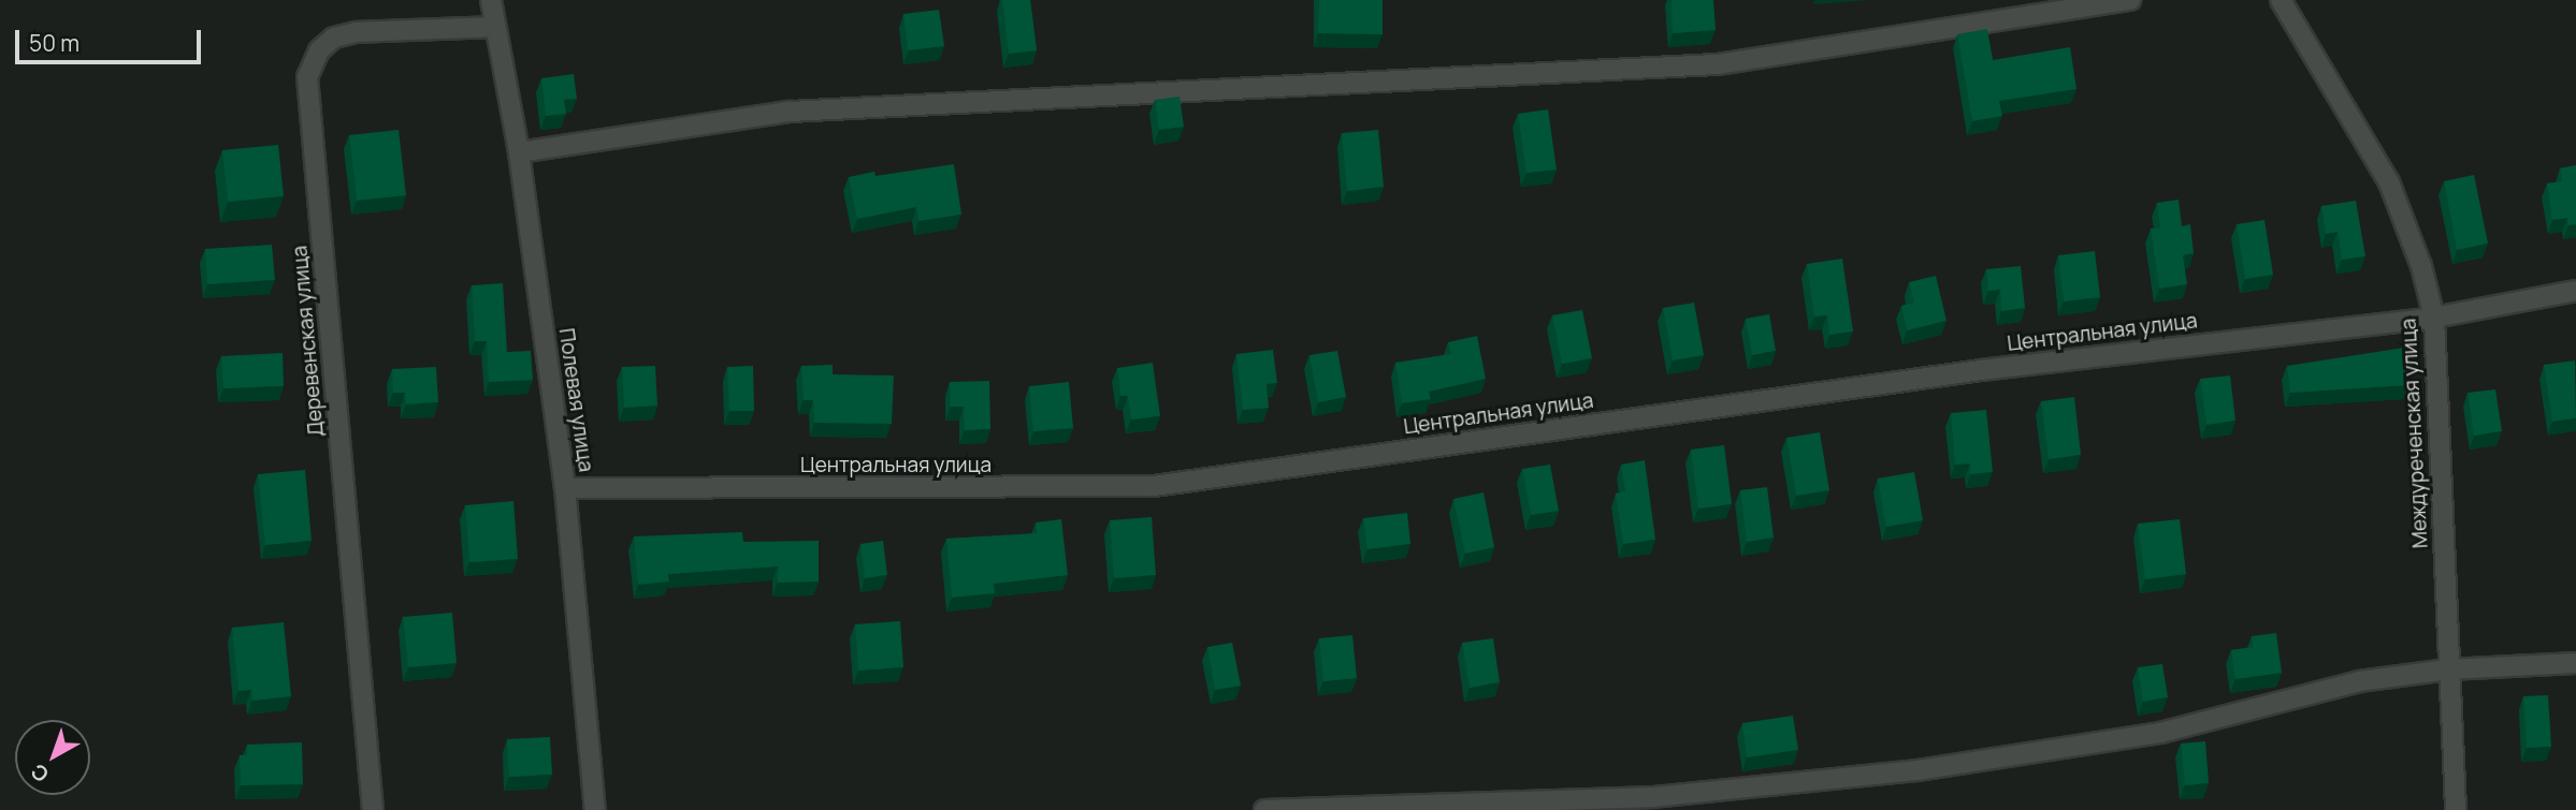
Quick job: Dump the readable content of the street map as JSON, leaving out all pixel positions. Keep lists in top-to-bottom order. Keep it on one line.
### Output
{"streets":{"street":["Центральная улица","Деревенская улица","Полевая улица","Междуреченская улица"]},"crossings":[["Центральная улица","Полевая улица"],["Центральная улица","Междуреченская улица"],["Деревенская улица","Полевая улица"]],"scale_bar":"50 m","north":"bottom left"}
